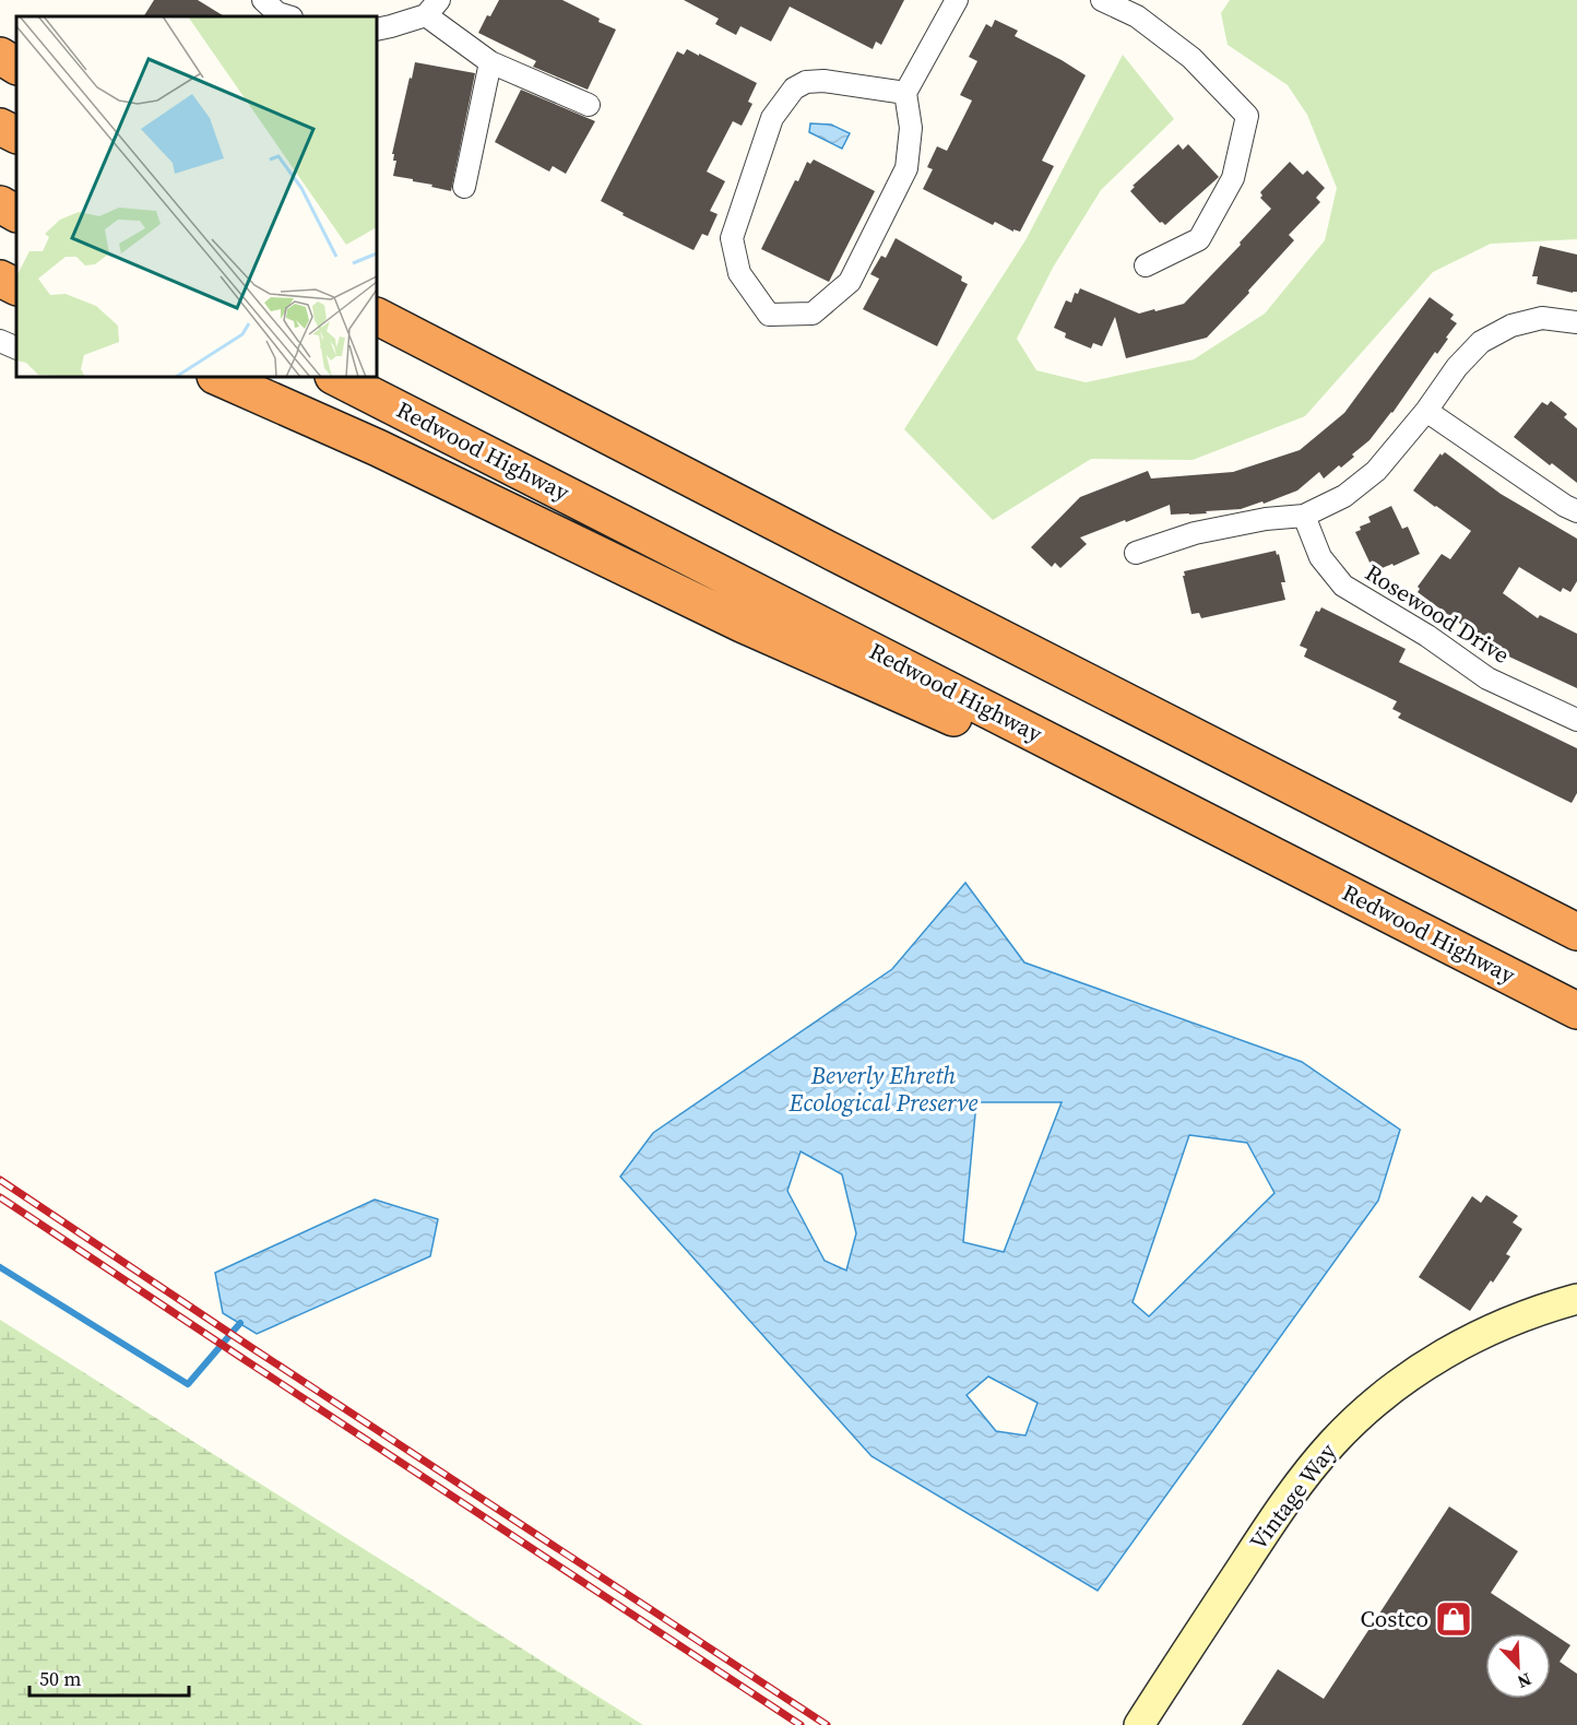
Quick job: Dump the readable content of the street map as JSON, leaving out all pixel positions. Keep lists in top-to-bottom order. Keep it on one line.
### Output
{"streets":{"highway":["Redwood Highway"],"street":["Rosewood Drive","Vintage Way"]},"water":["Beverly Ehreth Ecological Preserve"],"places":{"shop":["Costco"]},"scale_bar":"50 m","north":"bottom right"}
